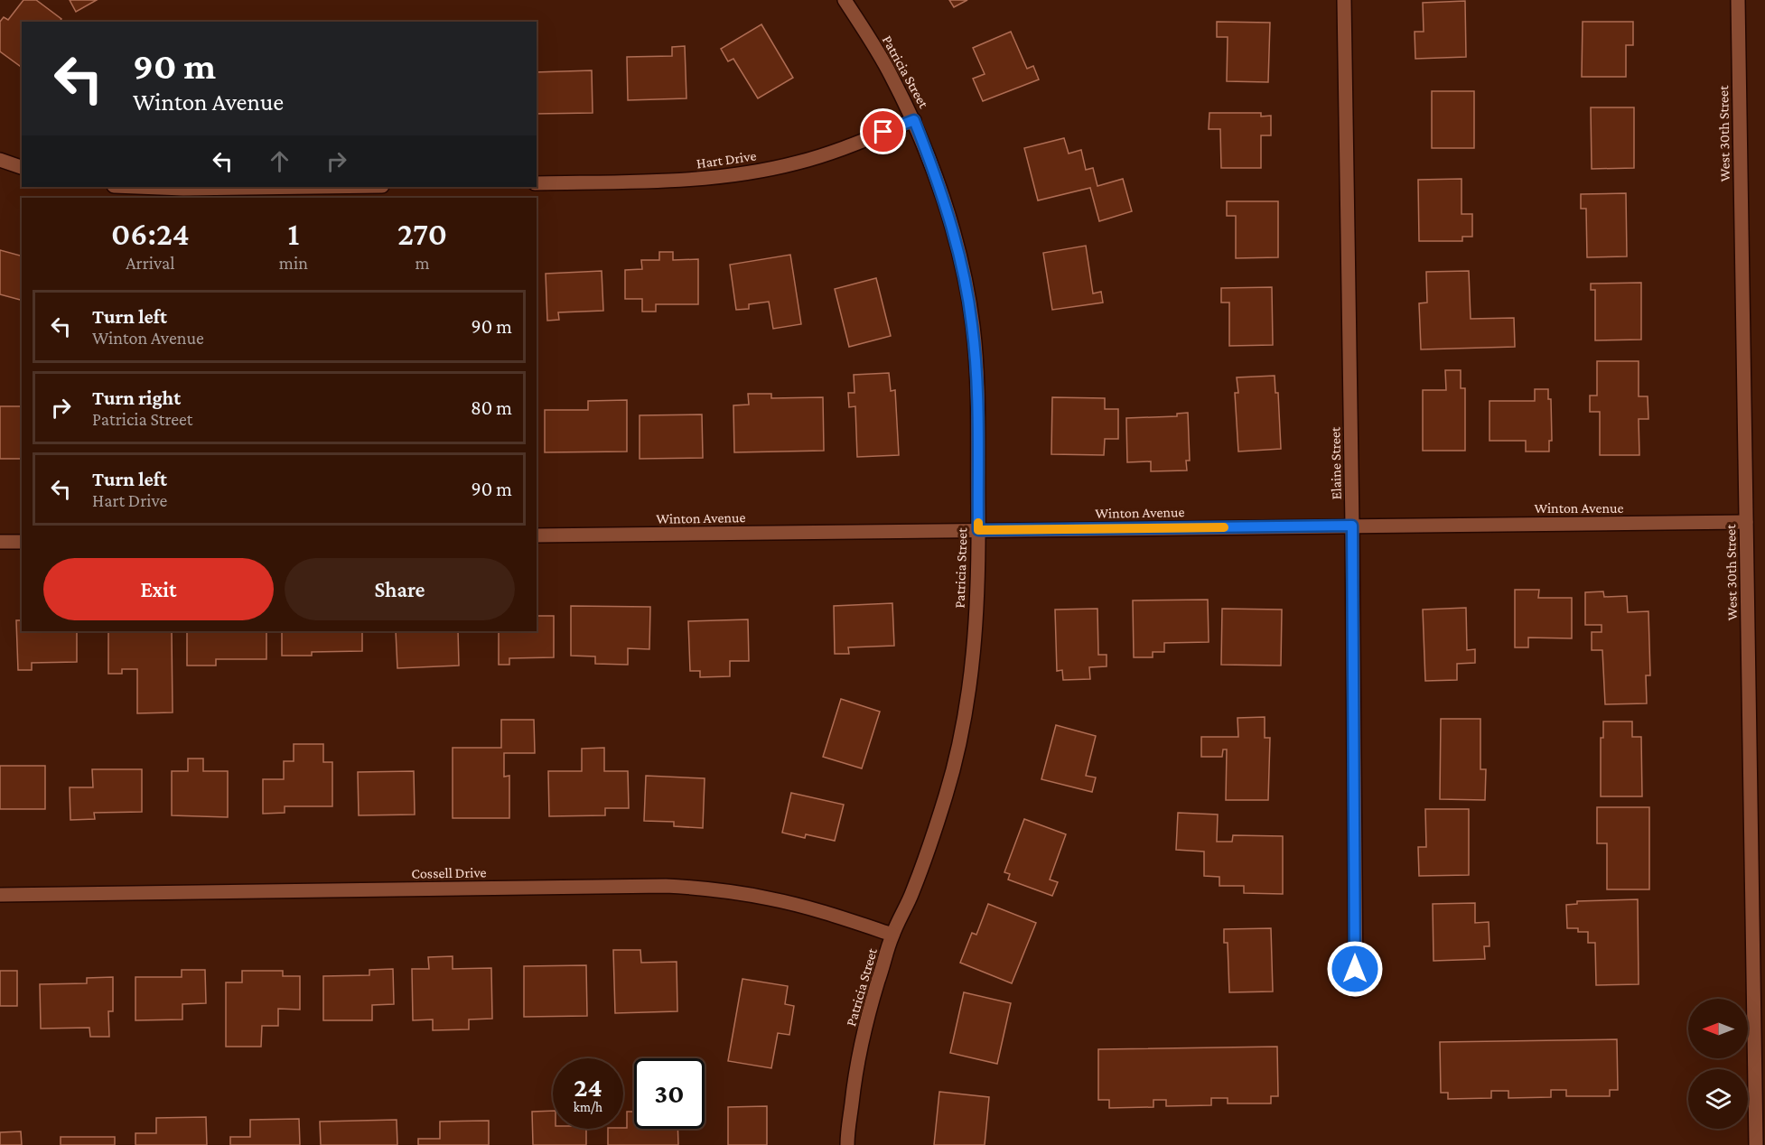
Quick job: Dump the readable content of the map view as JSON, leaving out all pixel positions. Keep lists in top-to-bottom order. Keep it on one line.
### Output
{"streets":{"street":["Patricia Street","West 30th Street","Hart Drive","Elaine Street","Winton Avenue","Cossell Drive"]},"crossings":[["Patricia Street","Hart Drive"],["Patricia Street","Winton Avenue"],["Patricia Street","Cossell Drive"],["West 30th Street","Winton Avenue"],["Elaine Street","Winton Avenue"]],"north":"left","page":{"turn":["90 m","Winton Avenue"],"eta":["06:24","Arrival","1","min","270","m"],"list":[{"name":"Turn left","note":"Winton Avenue","value":"90 m"},{"name":"Turn right","note":"Patricia Street","value":"80 m"},{"name":"Turn left","note":"Hart Drive","value":"90 m"}],"buttons":["Exit","Share"],"speed":"24 km/h","limit":"30"}}
